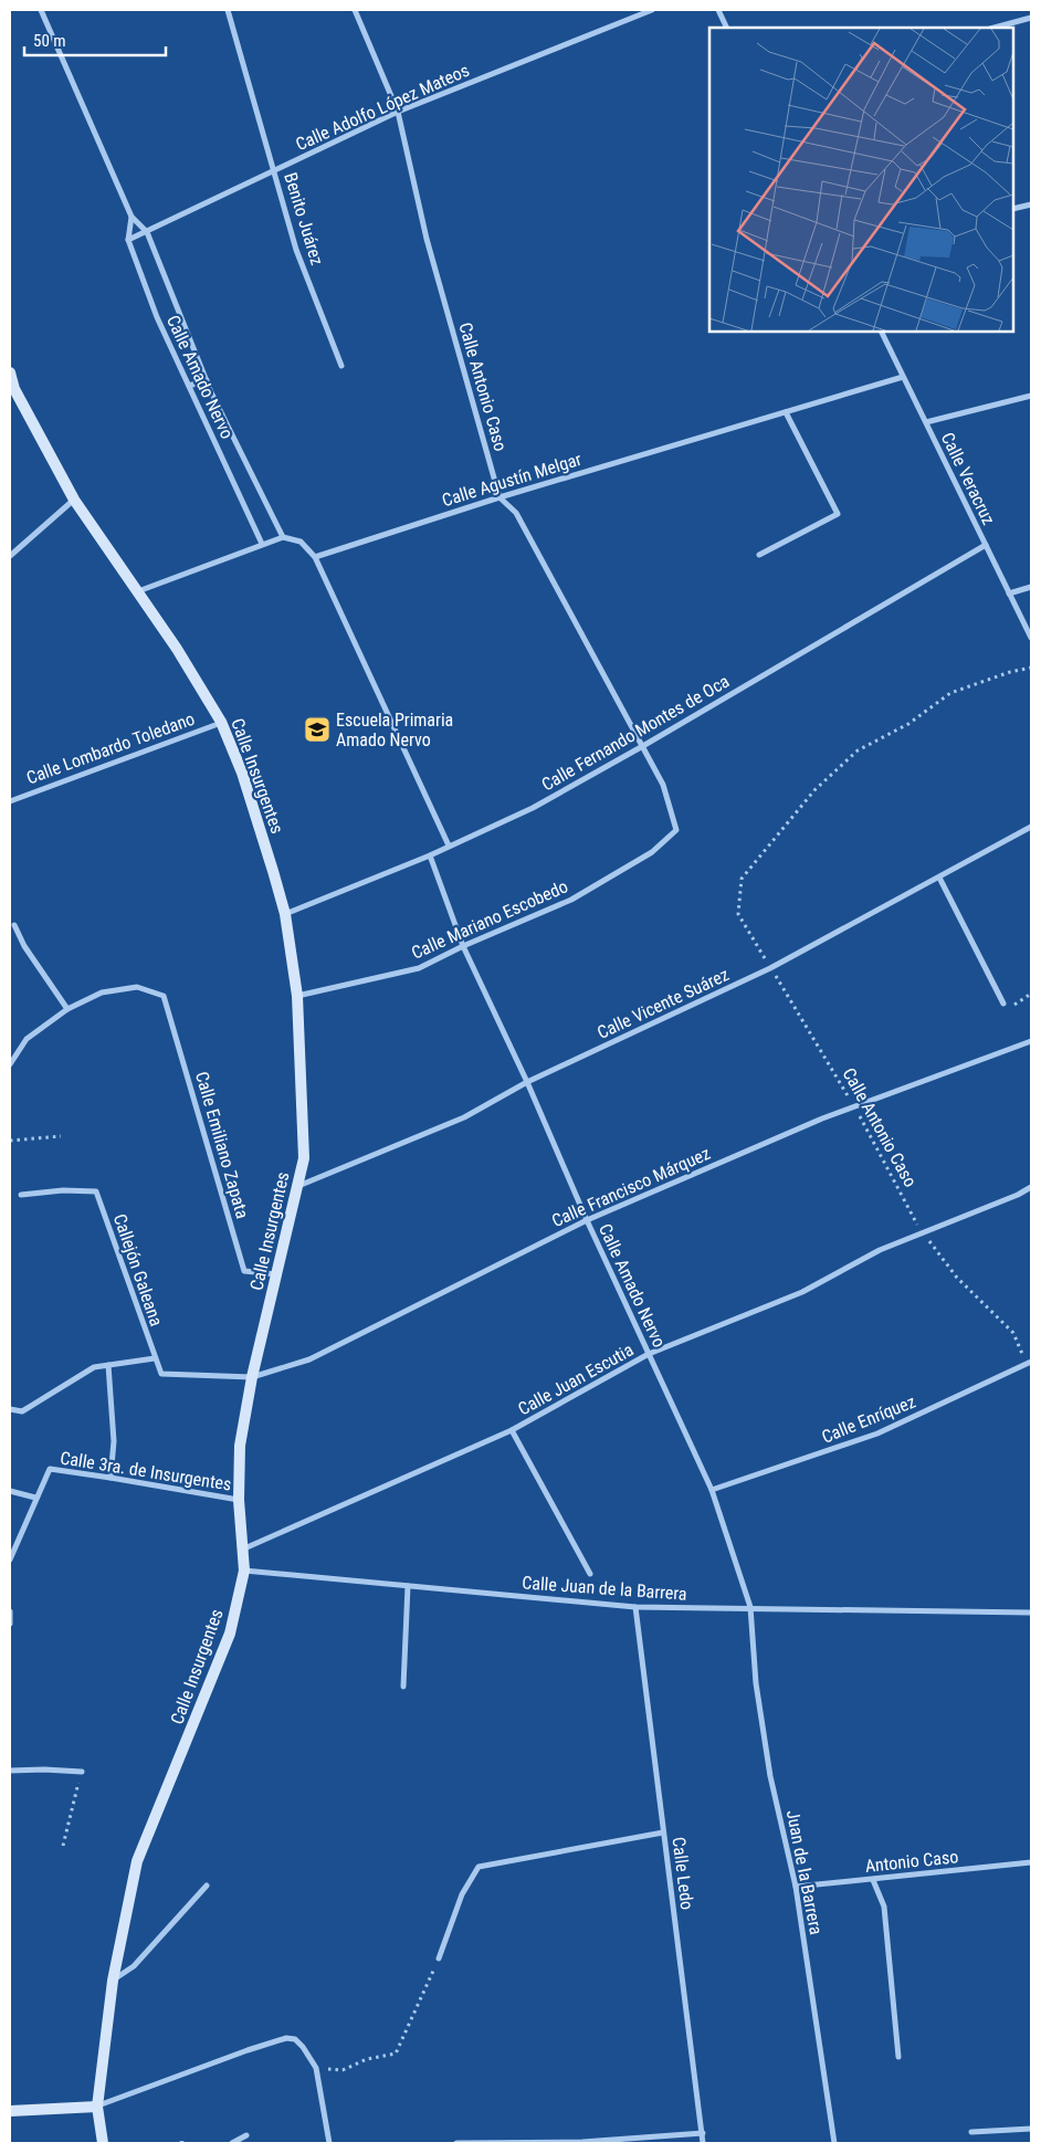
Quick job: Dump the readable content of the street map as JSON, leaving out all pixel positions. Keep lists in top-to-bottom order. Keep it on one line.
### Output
{"streets":{"main road":["Calle Insurgentes"],"street":["Calle Adolfo López Mateos","Benito Juárez","Calle Amado Nervo","Calle Antonio Caso","Calle Veracruz","Calle Agustín Melgar","Calle Fernando Montes de Oca","Calle Lombardo Toledano","Calle Mariano Escobedo","Calle Vicente Suárez","Calle Emiliano Zapata","Calle Francisco Márquez","Callejón Galeana","Calle Juan Escutia","Calle Enríquez","Calle 3ra. de Insurgentes","Calle Juan de la Barrera","Antonio Caso","Juan de la Barrera","Calle Ledo"]},"crossings":[["Calle Adolfo López Mateos","Benito Juárez"],["Calle Adolfo López Mateos","Calle Amado Nervo"],["Calle Adolfo López Mateos","Calle Antonio Caso"],["Calle Amado Nervo","Calle Fernando Montes de Oca"],["Calle Amado Nervo","Calle Mariano Escobedo"],["Calle Amado Nervo","Calle Vicente Suárez"],["Calle Amado Nervo","Calle Francisco Márquez"],["Calle Amado Nervo","Calle Juan Escutia"],["Calle Amado Nervo","Calle Enríquez"],["Calle Amado Nervo","Calle Juan de la Barrera"],["Calle Amado Nervo","Juan de la Barrera"],["Calle Antonio Caso","Calle Agustín Melgar"],["Calle Antonio Caso","Calle Fernando Montes de Oca"],["Calle Antonio Caso","Calle Mariano Escobedo"],["Calle Antonio Caso","Calle Vicente Suárez"],["Calle Antonio Caso","Calle Francisco Márquez"],["Calle Antonio Caso","Calle Juan Escutia"],["Calle Antonio Caso","Calle Enríquez"],["Calle Veracruz","Calle Agustín Melgar"],["Calle Veracruz","Calle Fernando Montes de Oca"],["Calle Fernando Montes de Oca","Calle Insurgentes"],["Calle Lombardo Toledano","Calle Insurgentes"],["Calle Insurgentes","Calle Mariano Escobedo"],["Calle Insurgentes","Calle Vicente Suárez"],["Calle Insurgentes","Calle Emiliano Zapata"],["Calle Insurgentes","Calle Francisco Márquez"],["Calle Insurgentes","Calle Juan Escutia"],["Calle Insurgentes","Calle 3ra. de Insurgentes"],["Calle Insurgentes","Calle Juan de la Barrera"],["Calle Francisco Márquez","Callejón Galeana"],["Calle Juan de la Barrera","Juan de la Barrera"],["Calle Juan de la Barrera","Calle Ledo"],["Antonio Caso","Juan de la Barrera"]],"places":{"school or university":["Escuela Primaria Amado Nervo"]},"scale_bar":"50 m"}
